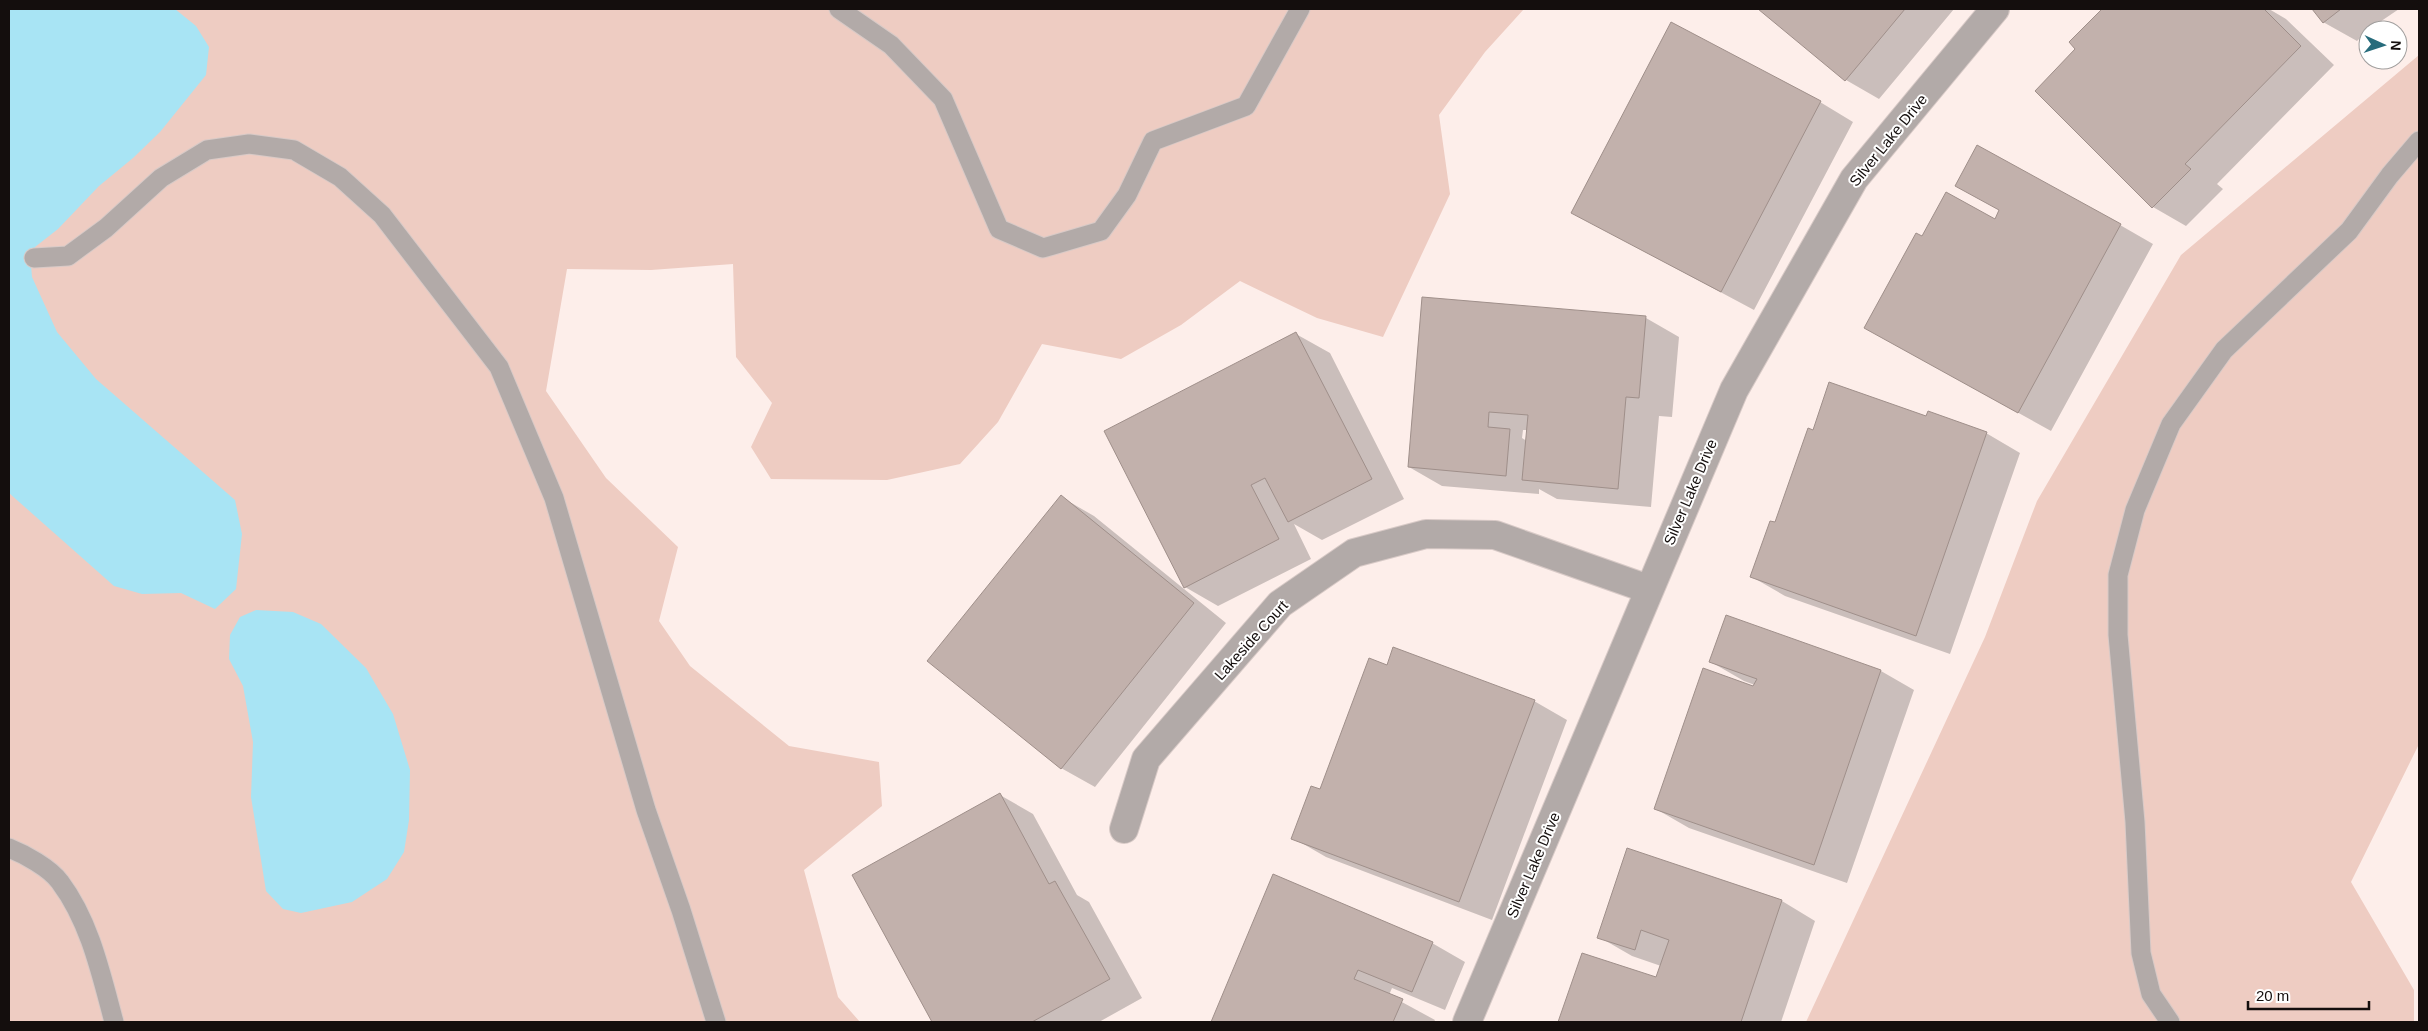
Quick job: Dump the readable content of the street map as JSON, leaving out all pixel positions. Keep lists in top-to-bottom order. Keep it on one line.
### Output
{"streets":{"street":["Silver Lake Drive","Lakeside Court"]},"crossings":[["Silver Lake Drive","Lakeside Court"]],"scale_bar":"20 m","north":"right"}
